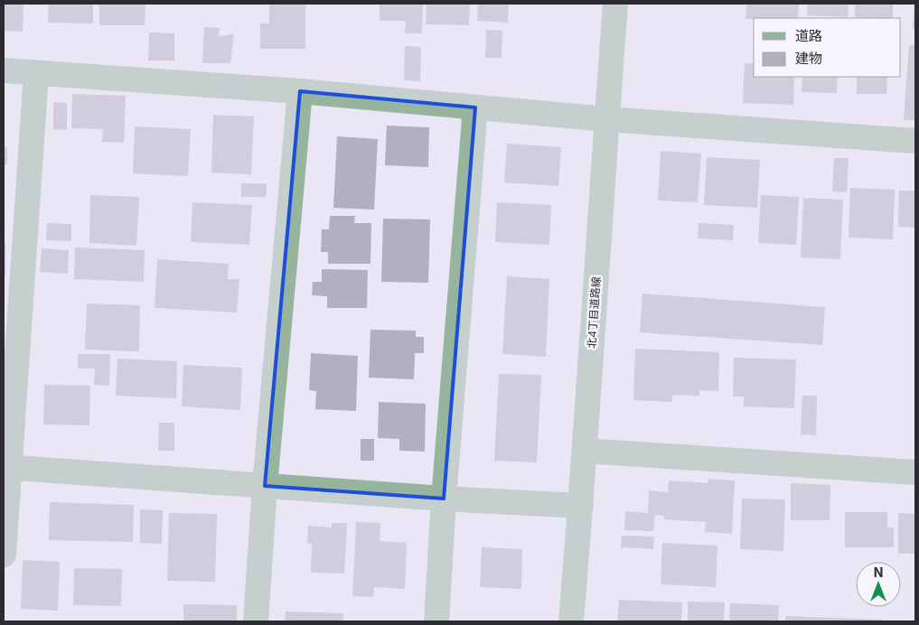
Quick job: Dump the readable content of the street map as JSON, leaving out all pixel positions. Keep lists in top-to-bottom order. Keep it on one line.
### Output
{"streets":{"street":["北4丁目道路線"]},"legend":["道路","建物"],"north":"top"}
